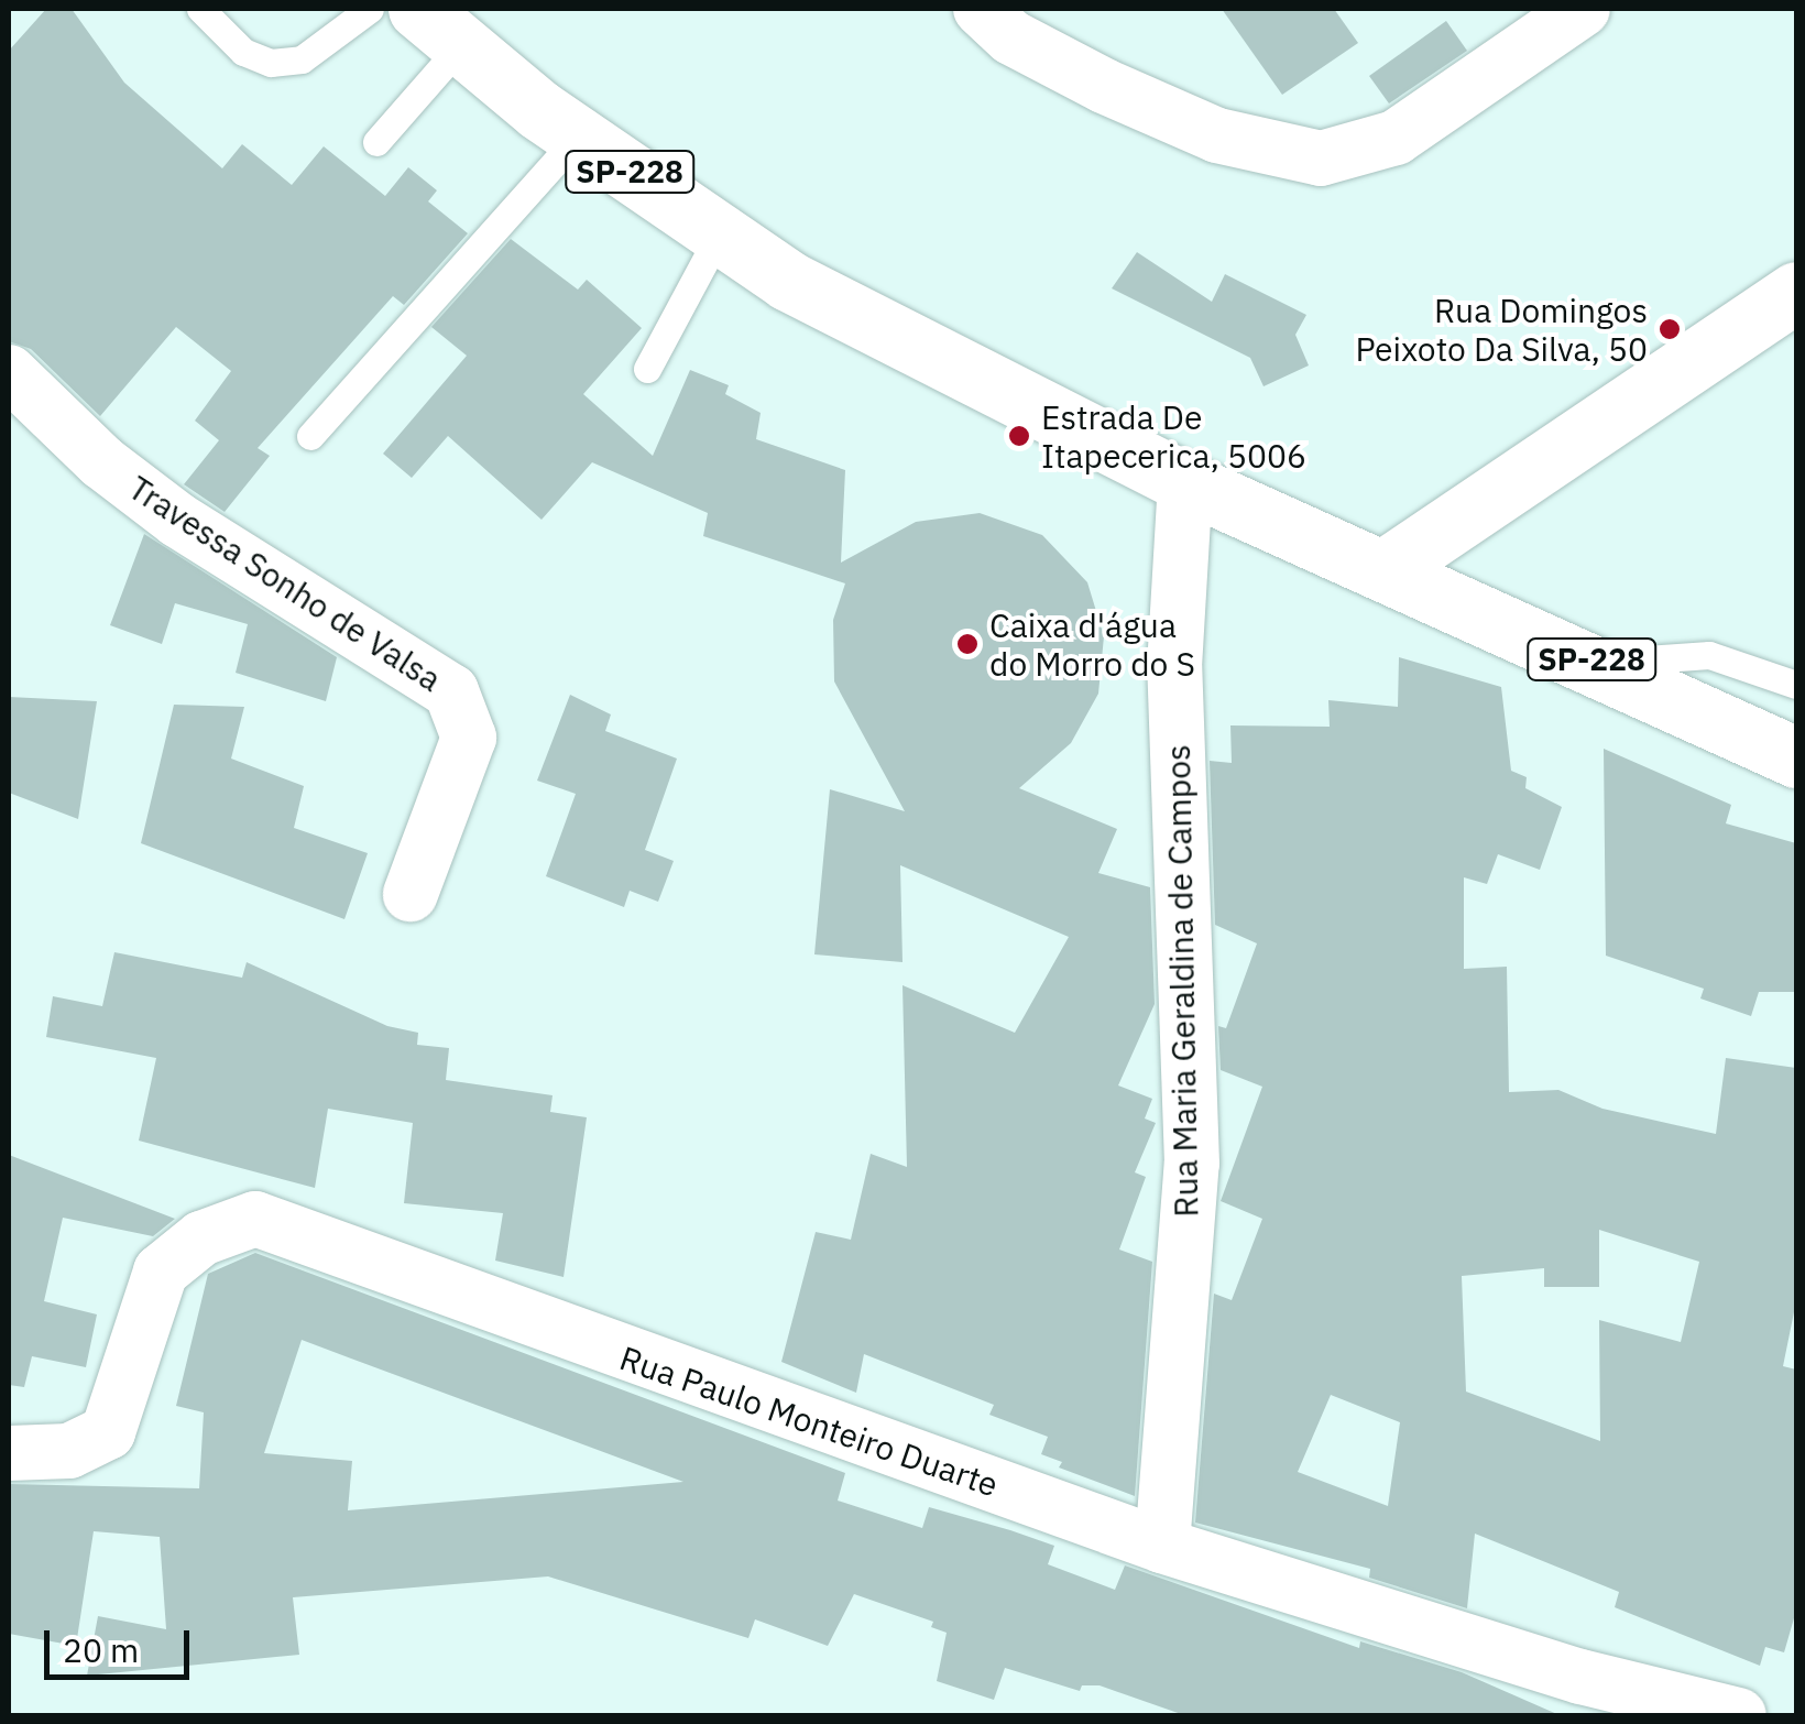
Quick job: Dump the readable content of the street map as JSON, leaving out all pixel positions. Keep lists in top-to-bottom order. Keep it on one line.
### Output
{"streets":{"main road":["SP-228"],"street":["Travessa Sonho de Valsa","Rua Maria Geraldina de Campos","Rua Paulo Monteiro Duarte"]},"crossings":[["SP-228","Rua Maria Geraldina de Campos"],["Rua Maria Geraldina de Campos","Rua Paulo Monteiro Duarte"]],"places":["Rua Domingos Peixoto Da Silva, 50","Estrada De Itapecerica, 5006","Caixa d'água do Morro do S"],"scale_bar":"20 m"}
